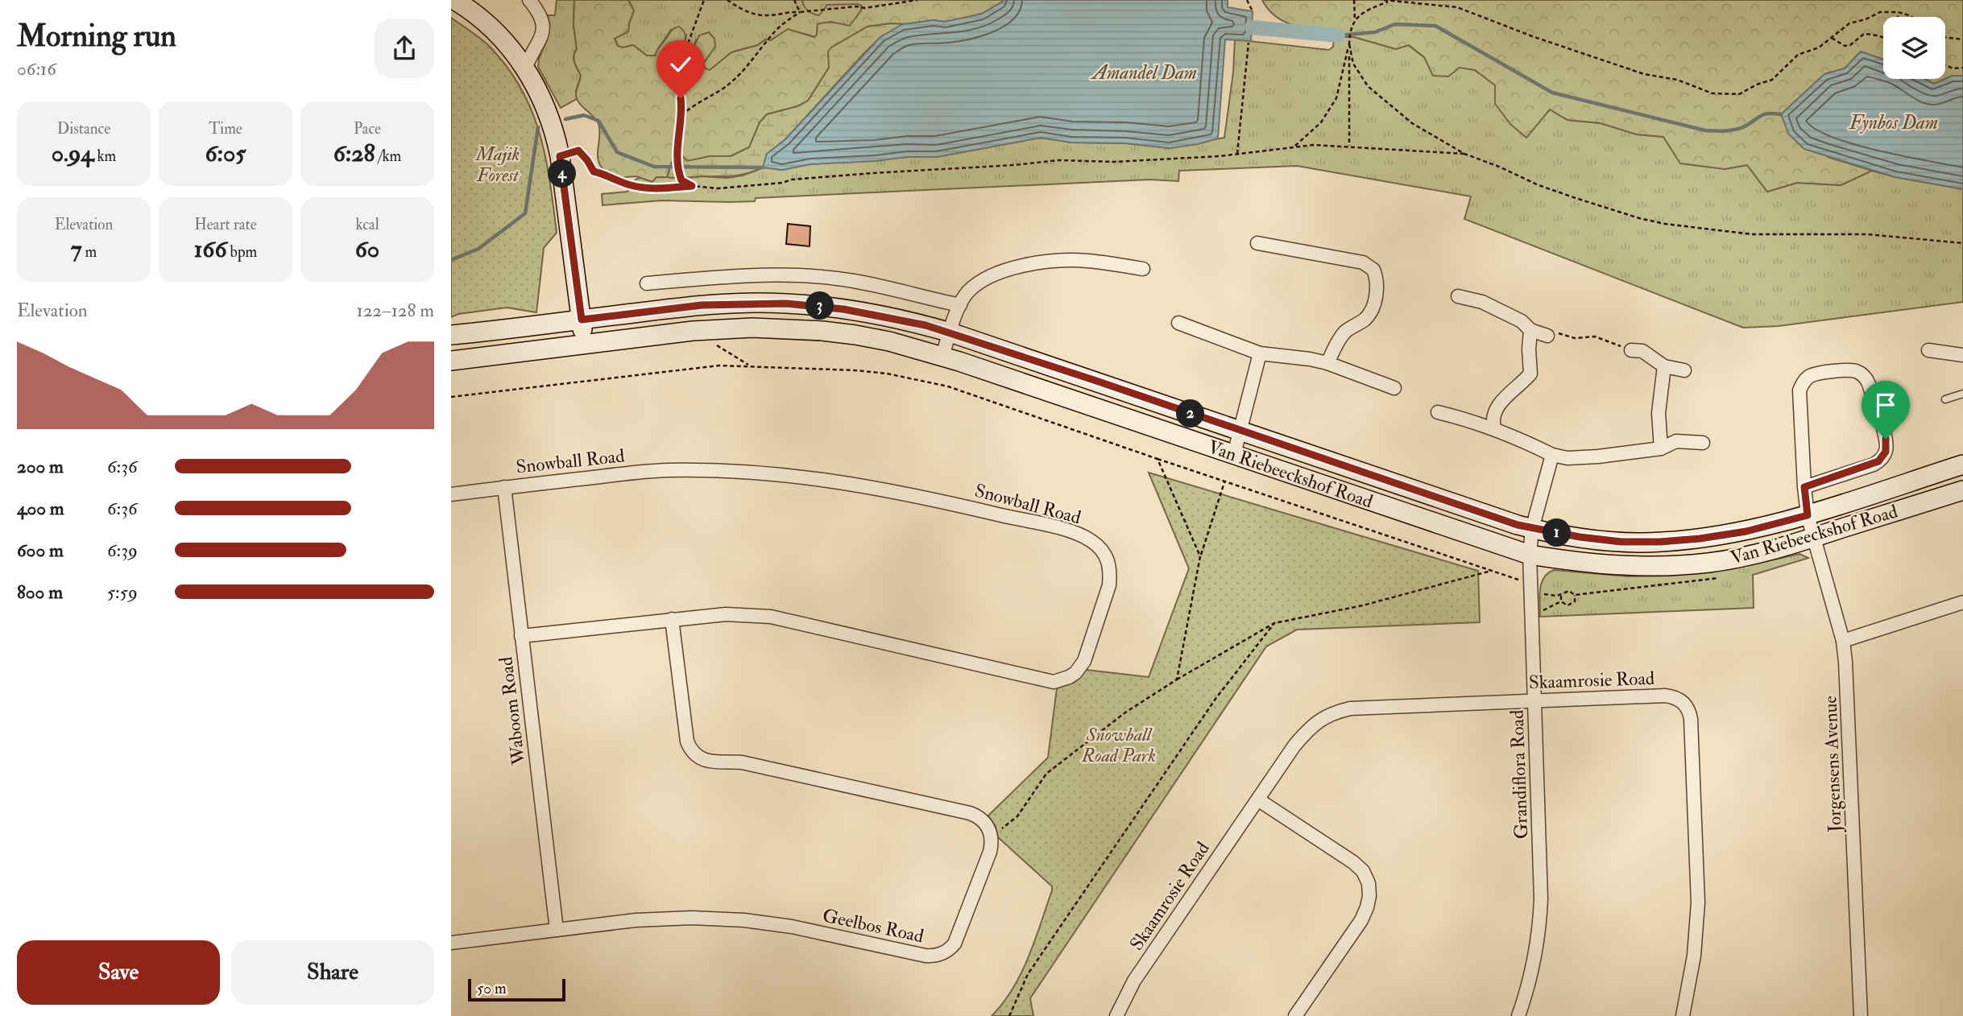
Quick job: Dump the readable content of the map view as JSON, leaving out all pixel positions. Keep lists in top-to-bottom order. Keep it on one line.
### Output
{"streets":{"street":["Snowball Road","Van Riebeeckshof Road","Skaamrosie Road","Waboom Road","Jorgensens Avenue","Grandiflora Road","Geelbos Road"]},"crossings":[["Snowball Road","Waboom Road"],["Snowball Road","Geelbos Road"],["Van Riebeeckshof Road","Jorgensens Avenue"],["Van Riebeeckshof Road","Grandiflora Road"],["Skaamrosie Road","Grandiflora Road"],["Waboom Road","Geelbos Road"]],"water":["Amandel Dam","Fynbos Dam"],"parks":["Majik Forest","Snowball Road Park"],"scale_bar":"50 m","page":{"heading":["Morning run","06:16"],"stats":[["Distance","0.94 km"],["Time","6:05"],["Pace","6:28 /km"],["Elevation","7 m"],["Heart rate","166 bpm"],["kcal","60"]],"pins":["4","3","2","1"],"chart":["Elevation","122–128 m"],"list":[{"name":"200 m","note":"6:36"},{"name":"400 m","note":"6:36"},{"name":"600 m","note":"6:39"},{"name":"800 m","note":"5:59"}],"buttons":["Save","Share"],"scale":"50 m"}}
